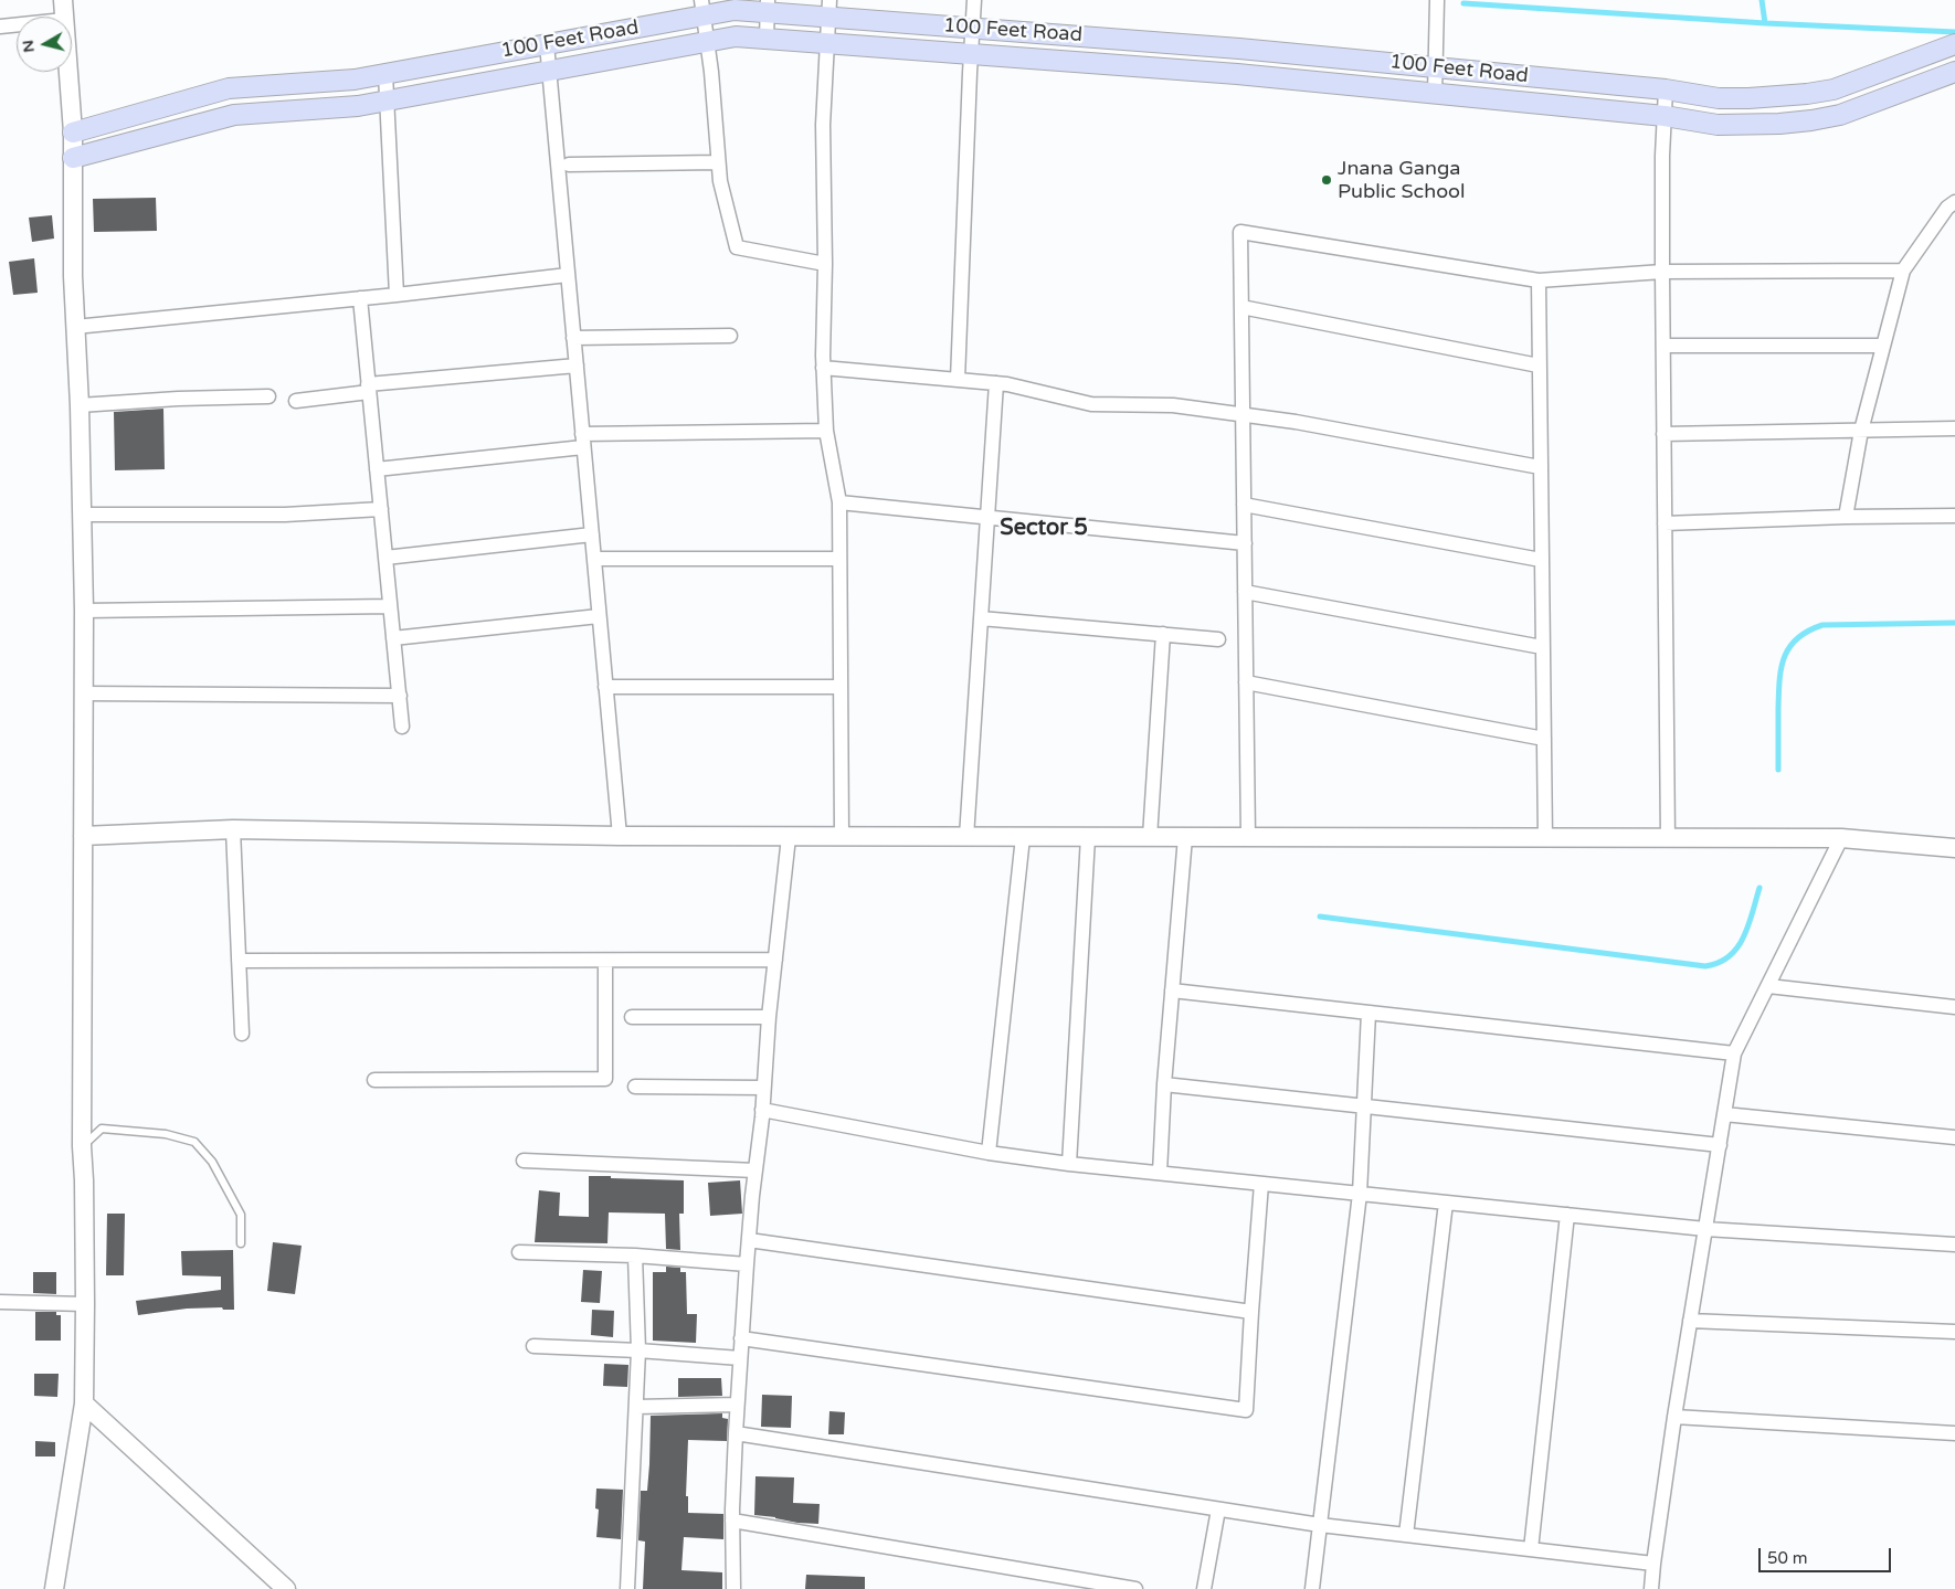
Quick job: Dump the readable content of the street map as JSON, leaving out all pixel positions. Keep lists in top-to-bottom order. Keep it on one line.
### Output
{"streets":{"main road":["100 Feet Road"]},"districts":["Sector 5"],"places":["Jnana Ganga Public School"],"scale_bar":"50 m","north":"left"}
